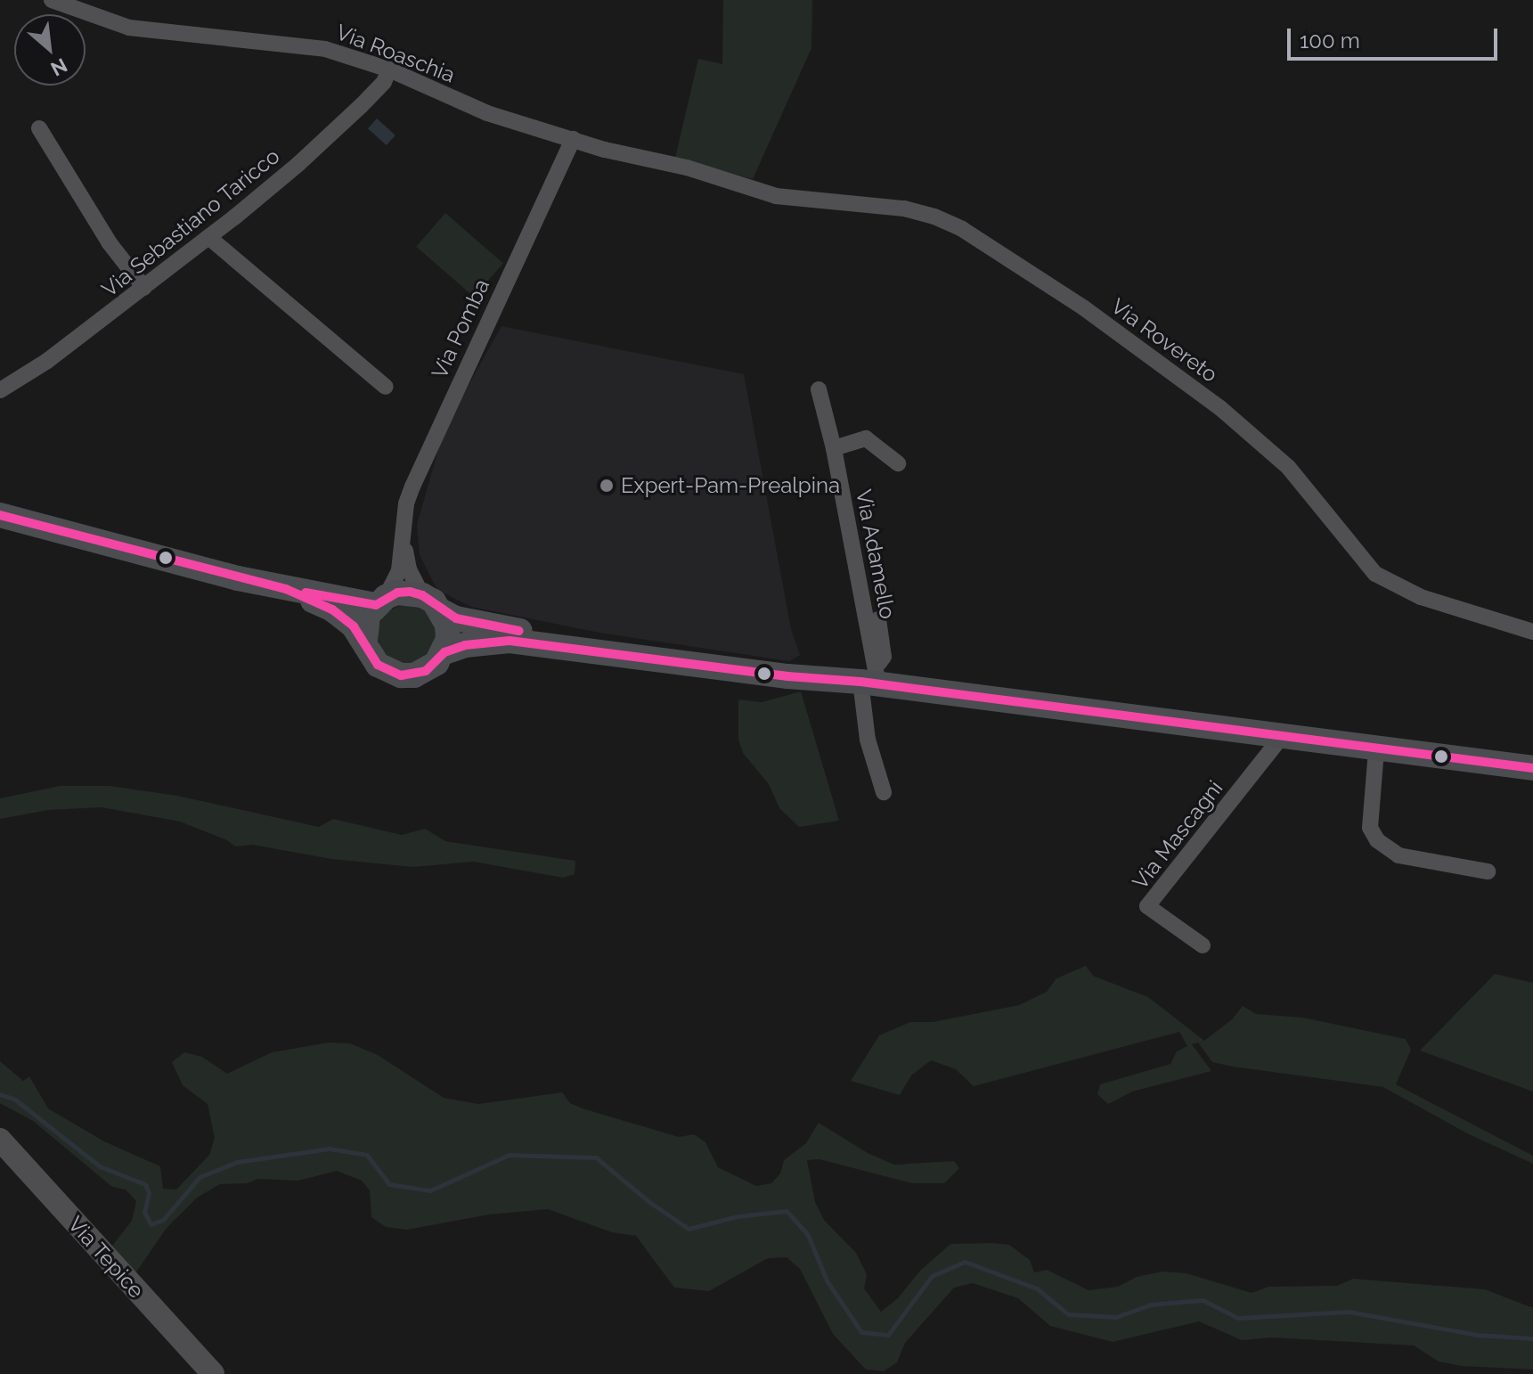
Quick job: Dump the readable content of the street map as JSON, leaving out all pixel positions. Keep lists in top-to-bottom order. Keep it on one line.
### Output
{"streets":{"street":["Via Roaschia","Via Sebastiano Taricco","Via Pomba","Via Rovereto","Via Adamello","Via Mascagni","Via Tepice"]},"crossings":[["Via Roaschia","Via Sebastiano Taricco"],["Via Roaschia","Via Pomba"],["Via Roaschia","Via Rovereto"]],"places":["Expert-Pam-Prealpina"],"scale_bar":"100 m","north":"bottom right"}
